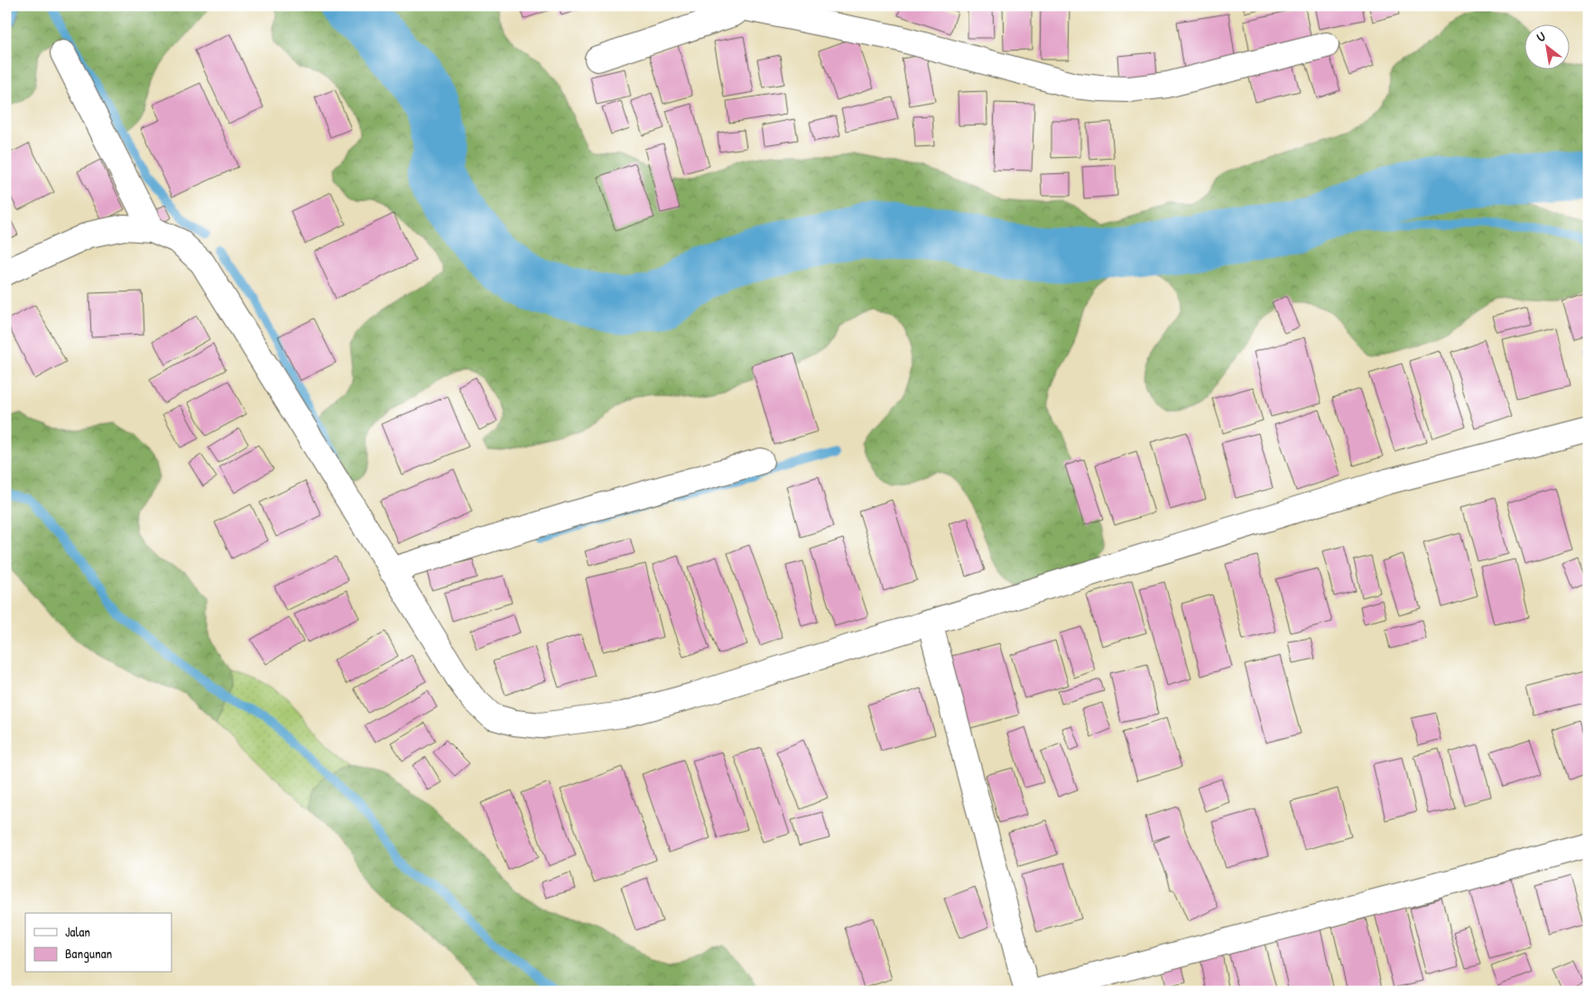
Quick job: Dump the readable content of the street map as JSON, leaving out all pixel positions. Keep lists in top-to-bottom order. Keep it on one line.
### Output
{"legend":["Jalan","Bangunan"],"north":"top left"}
